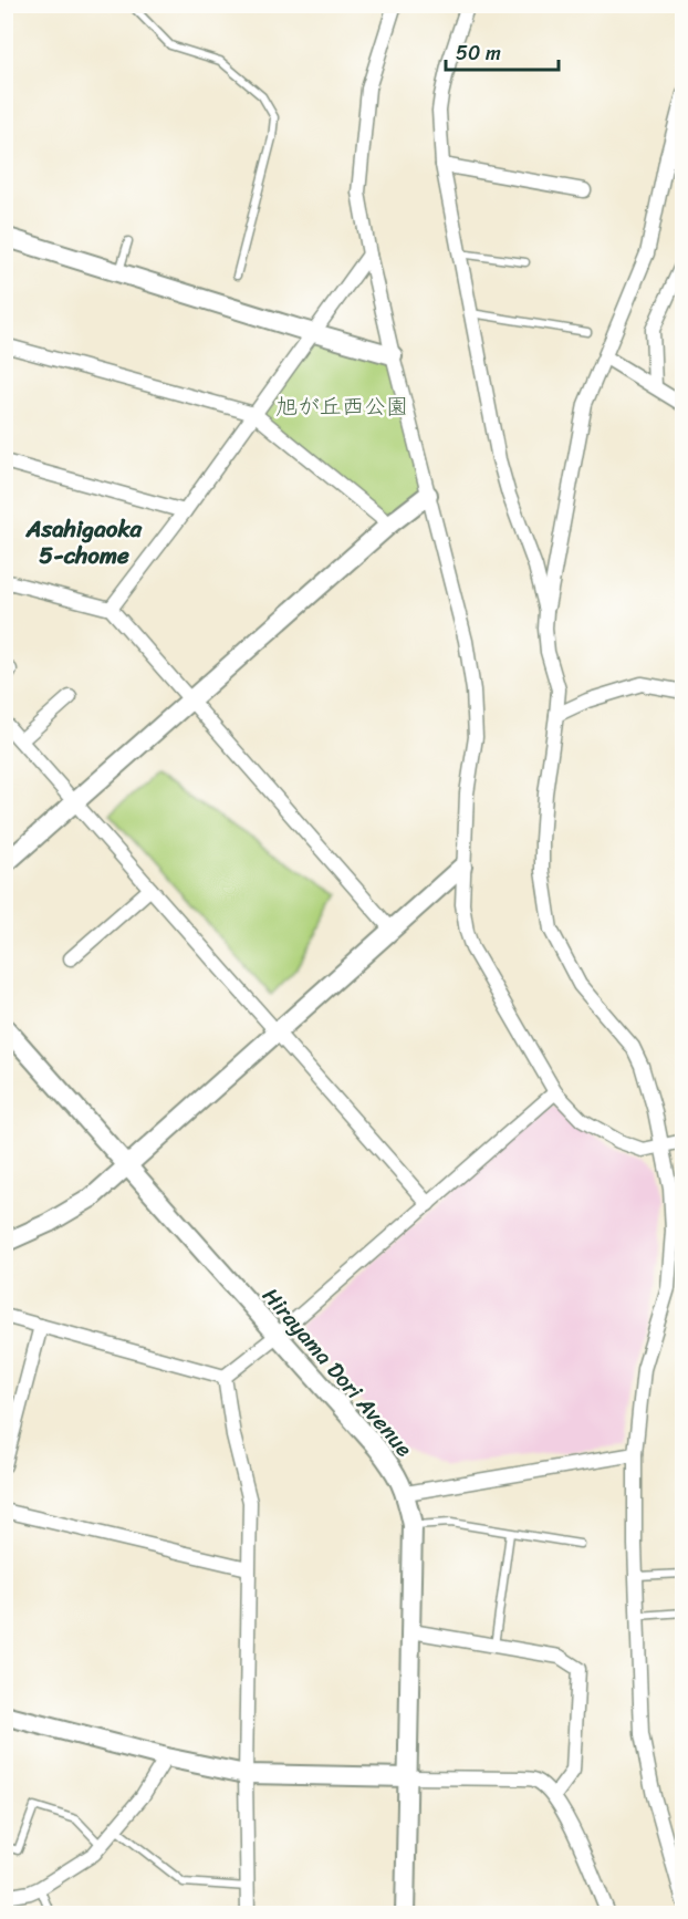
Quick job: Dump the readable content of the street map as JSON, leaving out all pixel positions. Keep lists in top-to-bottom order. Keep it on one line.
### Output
{"streets":{"street":["Hirayama Dori Avenue"]},"districts":["Asahigaoka 5-chome"],"parks":["旭が丘西公園"],"scale_bar":"50 m"}
